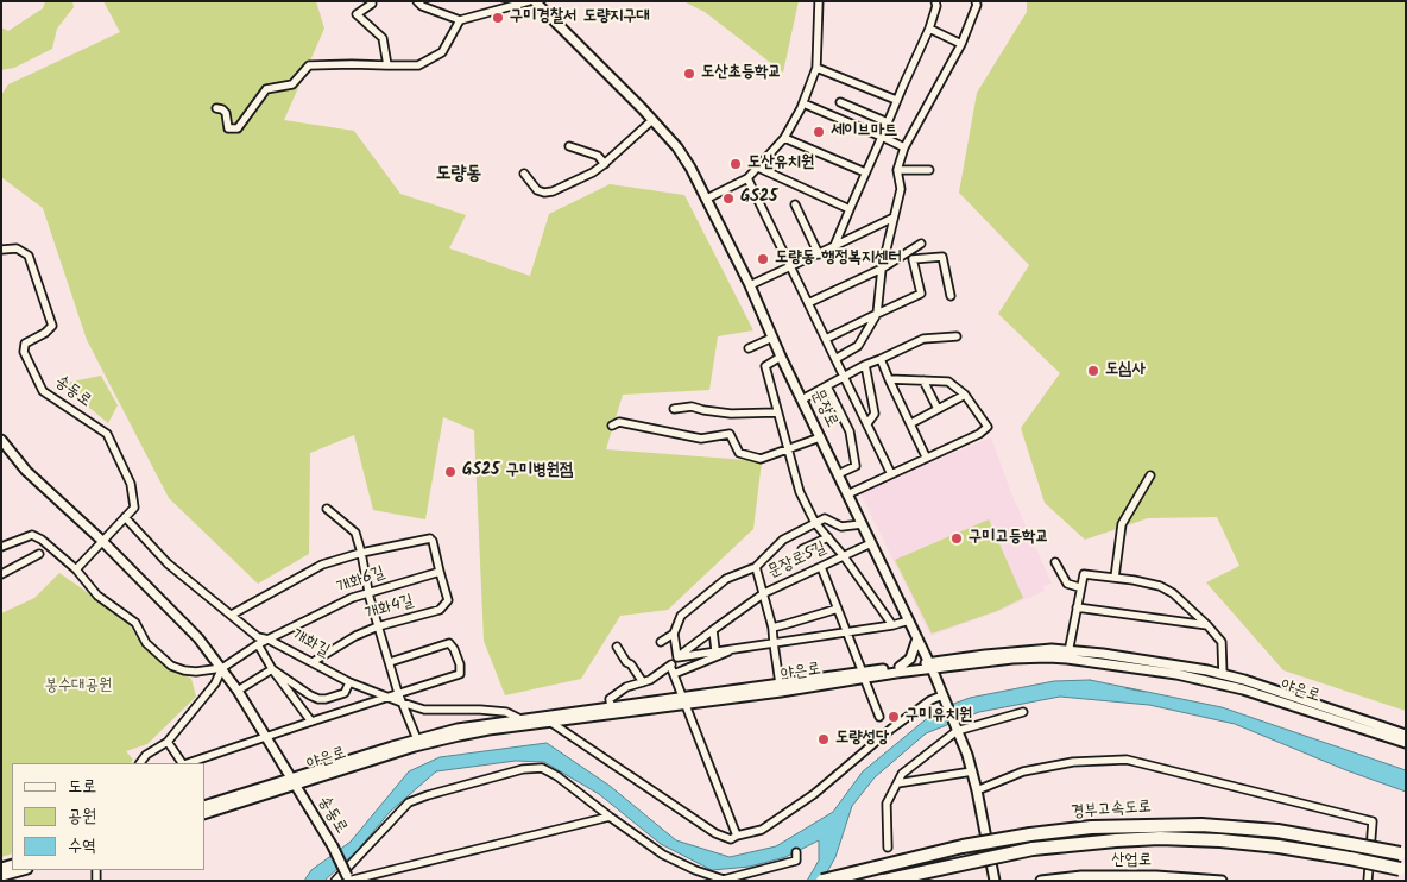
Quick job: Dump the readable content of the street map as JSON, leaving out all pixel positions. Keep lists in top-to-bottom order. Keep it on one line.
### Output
{"streets":{"highway":["경부고속도로"],"street":["송동로","문장로","문장로5길","개화6길","개화4길","개화길","야은로","산업로"]},"crossings":[["송동로","개화길"],["송동로","야은로"],["문장로","문장로5길"],["문장로","야은로"],["문장로5길","야은로"],["개화6길","개화4길"],["개화6길","개화길"],["개화4길","개화길"],["개화길","야은로"]],"districts":["도량동"],"parks":["봉수대공원"],"places":["구미경찰서 도량지구대","도산초등학교","세이브마트","도산유치원","GS25","도량동 행정복지센터","도심사","GS25 구미병원점","구미고등학교","구미유치원","도량성당"],"legend":["도로","공원","수역"]}
